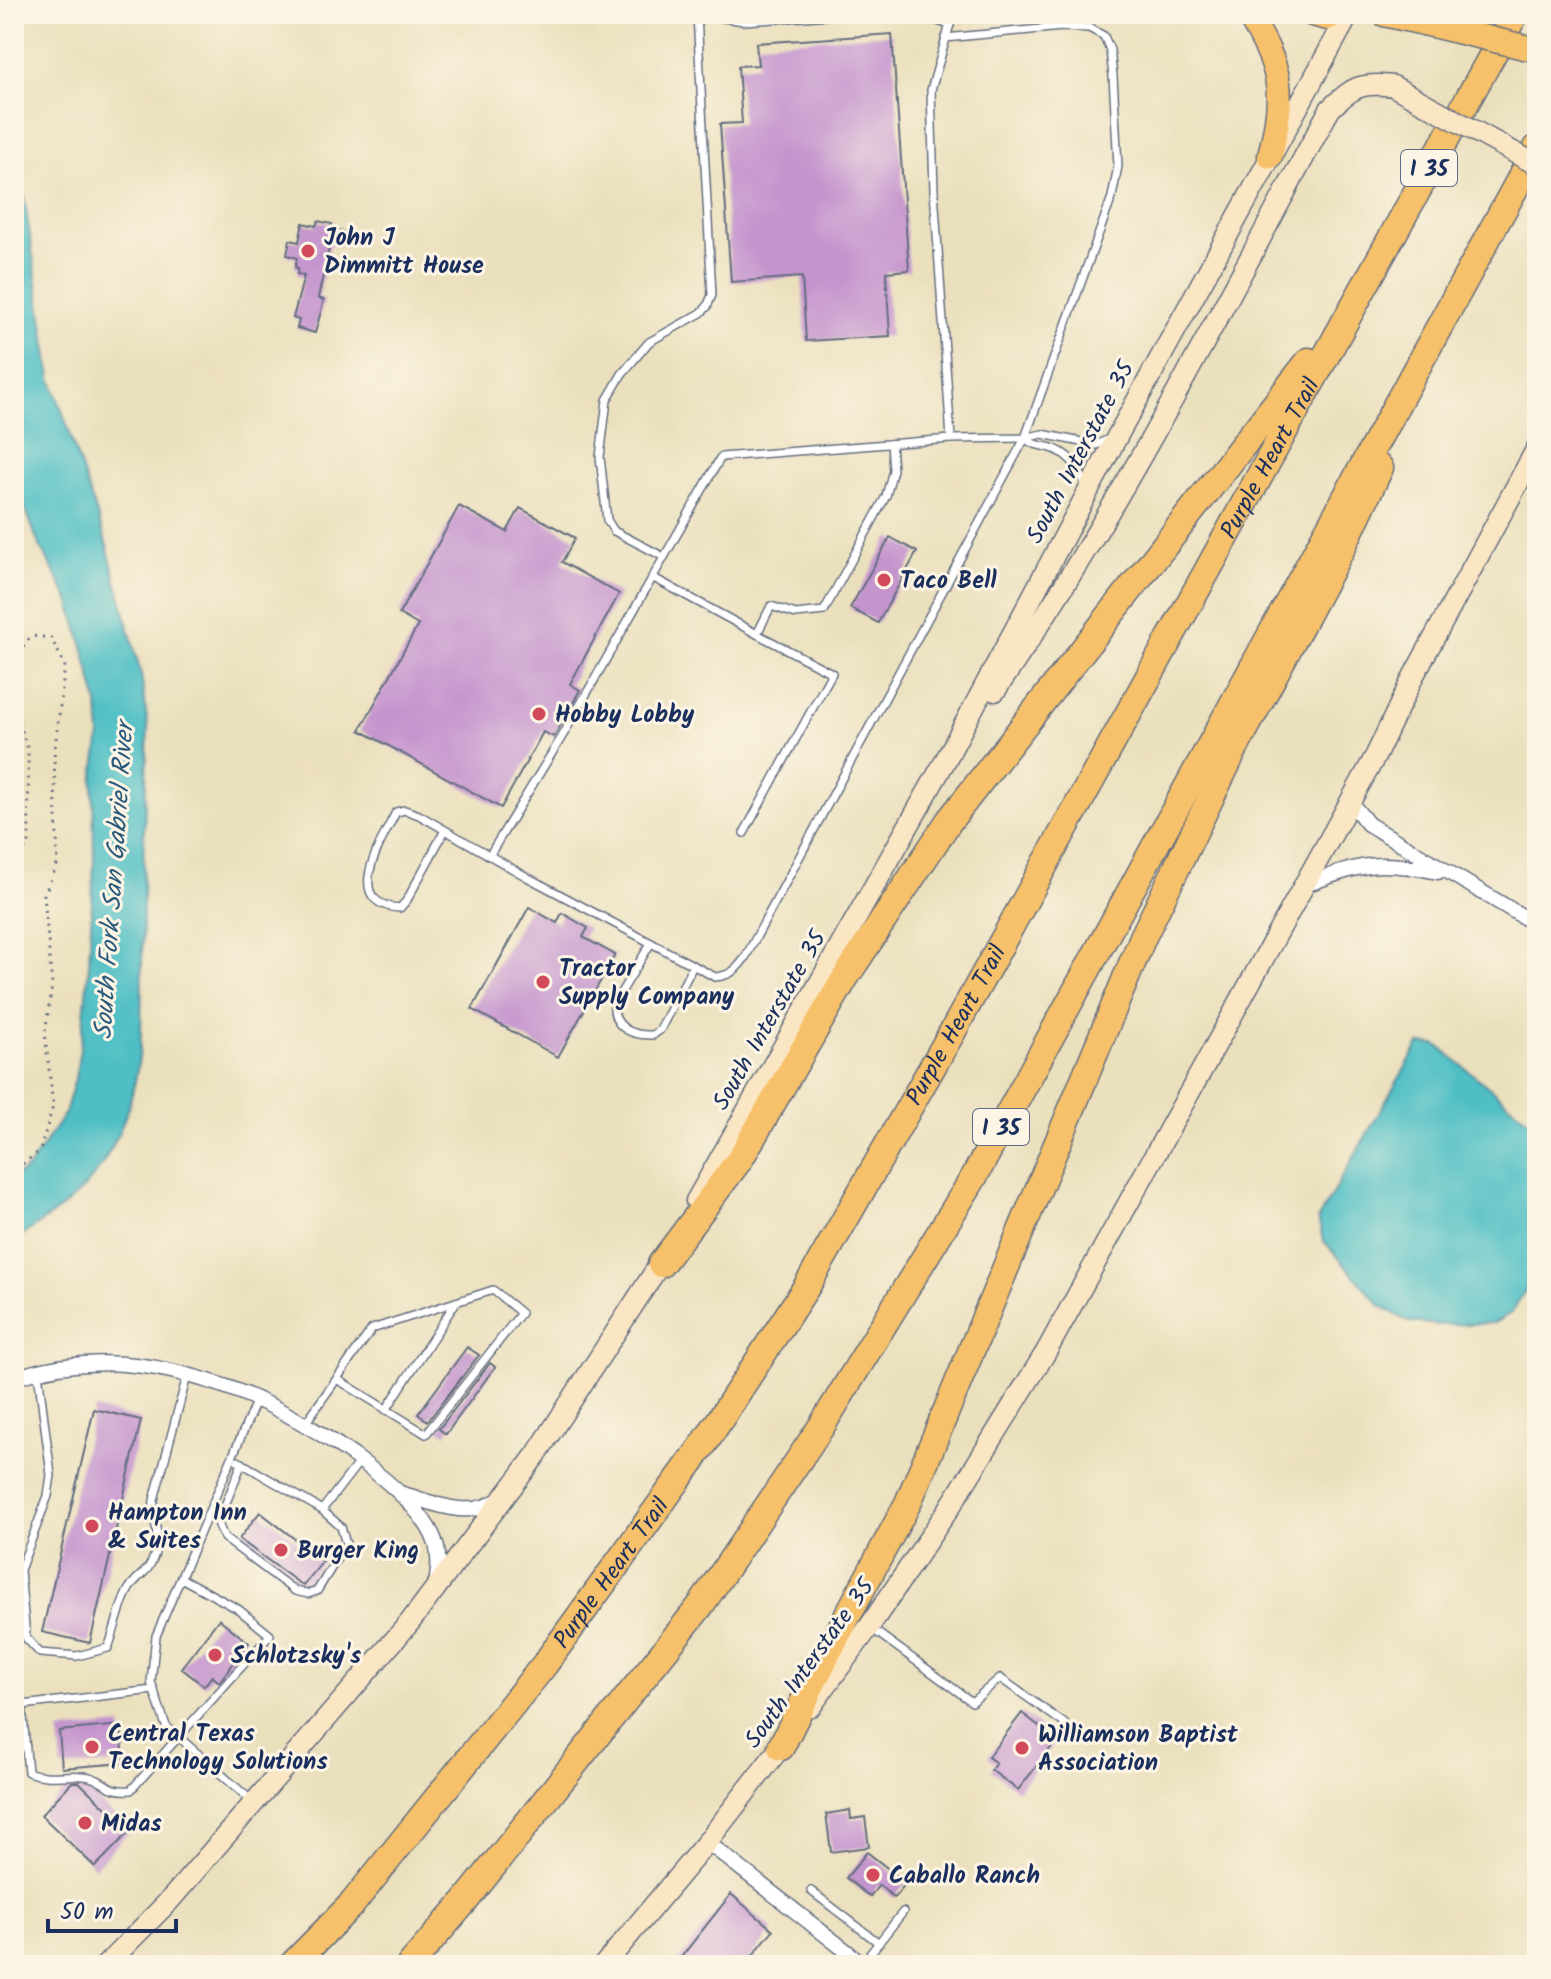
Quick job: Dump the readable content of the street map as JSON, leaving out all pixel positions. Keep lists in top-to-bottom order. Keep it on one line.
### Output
{"streets":{"highway":["I 35","Purple Heart Trail"],"main road":["South Interstate 35"]},"water":["South Fork San Gabriel River"],"places":["John J Dimmitt House","Taco Bell","Hobby Lobby","Tractor Supply Company","Hampton Inn & Suites","Burger King","Schlotzsky's","Central Texas Technology Solutions","Williamson Baptist Association","Midas","Caballo Ranch"],"scale_bar":"50 m"}
